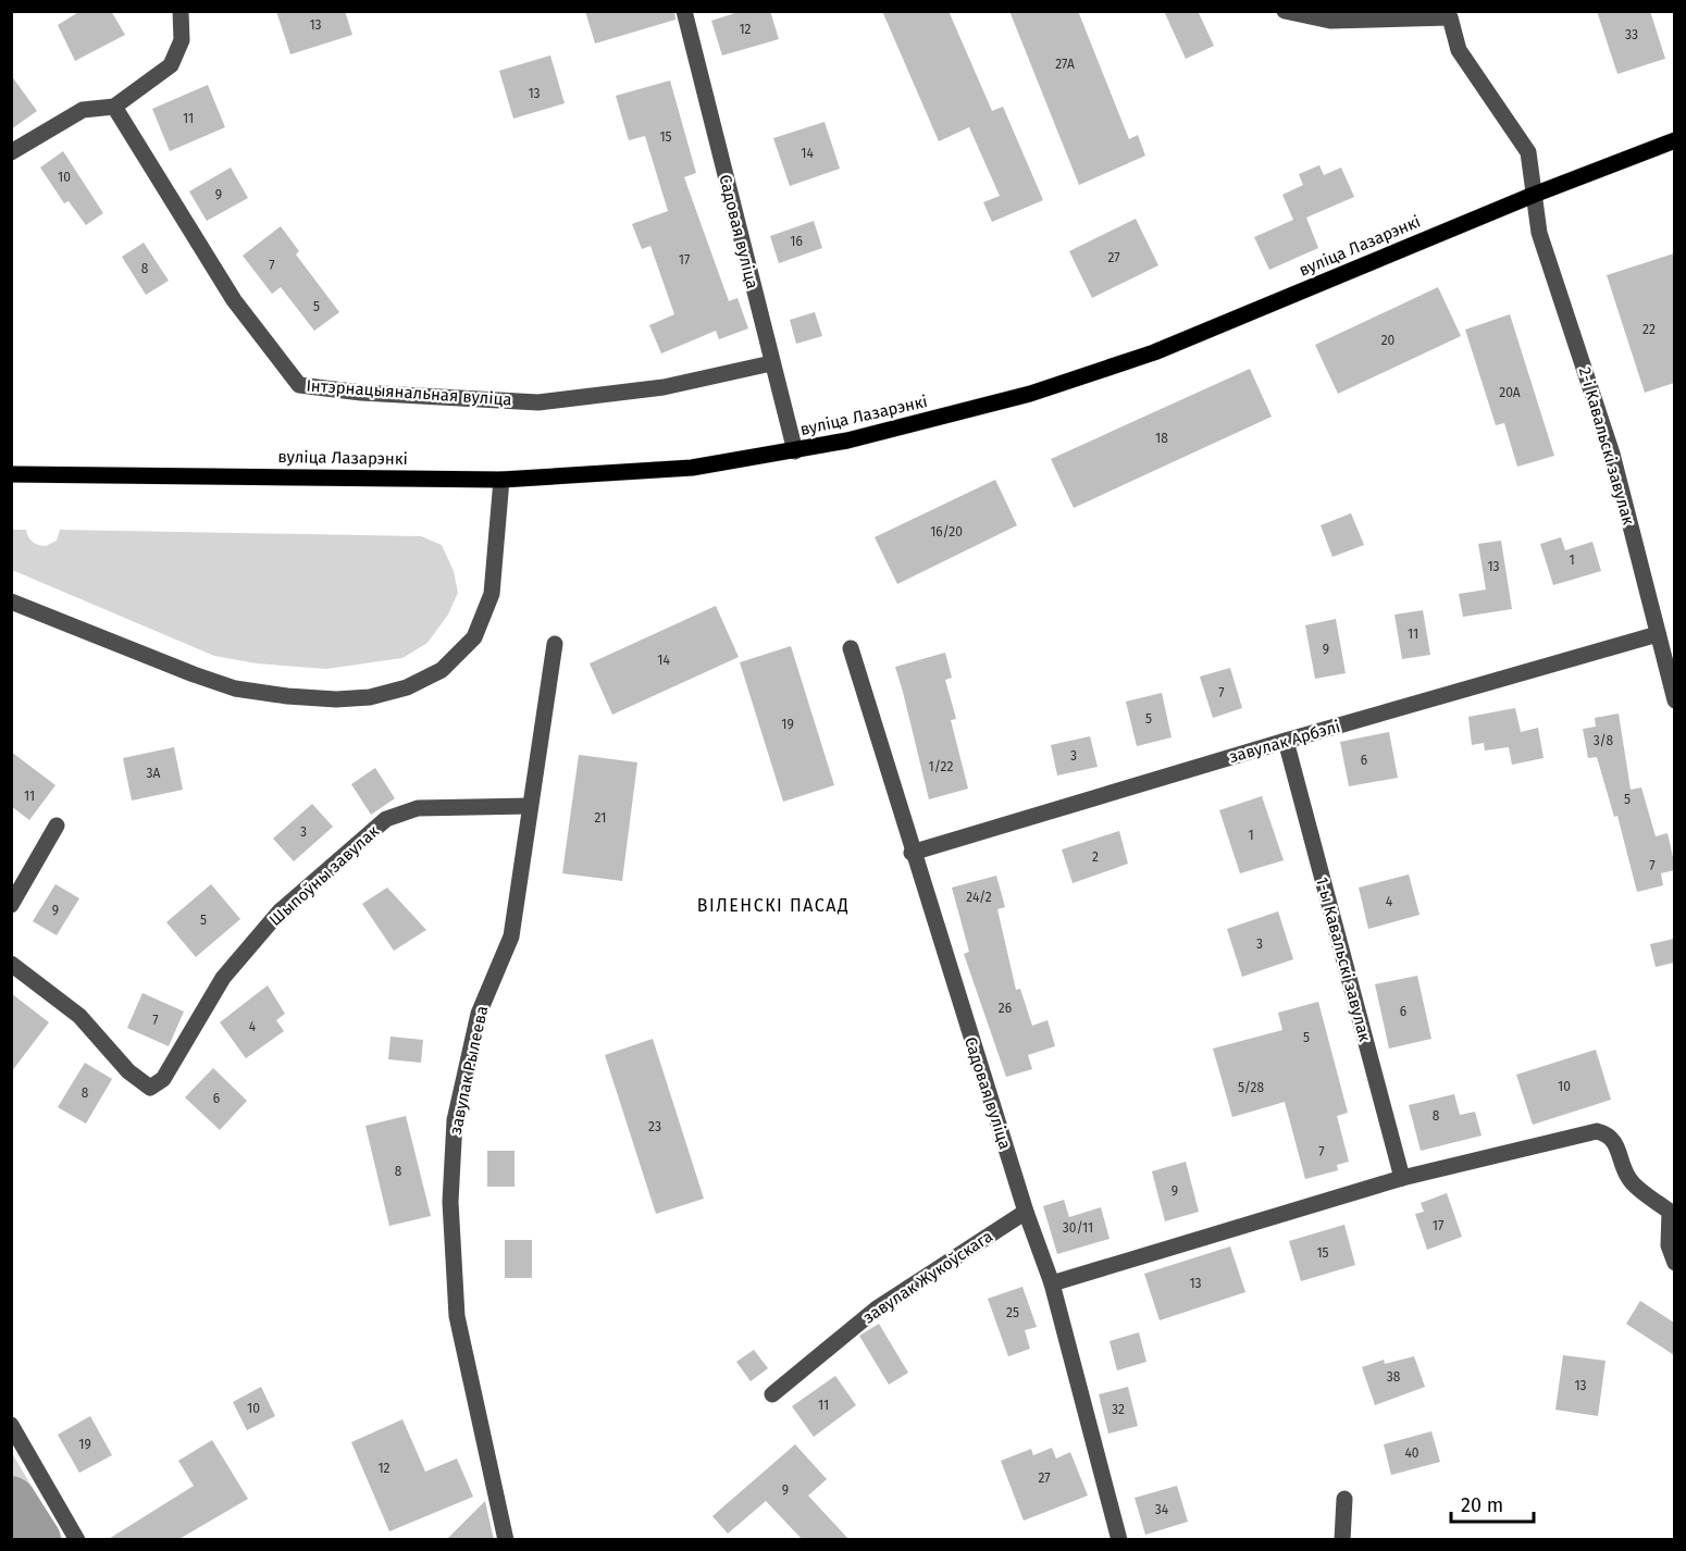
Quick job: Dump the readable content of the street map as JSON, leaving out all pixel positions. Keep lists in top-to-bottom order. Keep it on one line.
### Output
{"streets":{"main road":["вуліца Лазарэнкі"],"street":["Садовая вуліца","Інтэрнацыянальная вуліца","2-і Кавальскі завулак","завулак Арбэлі","Шыпоўны завулак","1-ы Кавальскі завулак","завулак Рылеева","завулак Жукоўскага"]},"crossings":[["Садовая вуліца","вуліца Лазарэнкі"],["Садовая вуліца","Інтэрнацыянальная вуліца"],["Садовая вуліца","завулак Арбэлі"],["Садовая вуліца","завулак Жукоўскага"],["вуліца Лазарэнкі","2-і Кавальскі завулак"],["2-і Кавальскі завулак","завулак Арбэлі"],["завулак Арбэлі","1-ы Кавальскі завулак"],["Шыпоўны завулак","завулак Рылеева"]],"districts":["ВІЛЕНСКІ ПАСАД"],"house_numbers":["13","12","33","27А","13","11","15","14","10","9","16","27","17","7","8","5","22","20","20А","18","16/20","1","13","11","9","14","7","5","19","3/8","3","6","1/22","3А","11","5","21","3","1","2","7","24/2","4","9","5","3","26","6","7","4","5","10","5/28","8","6","8","23","7","8","9","17","30/11","15","13","25","38","13","11","10","32","19","40","12","27","9","34"],"scale_bar":"20 m"}
